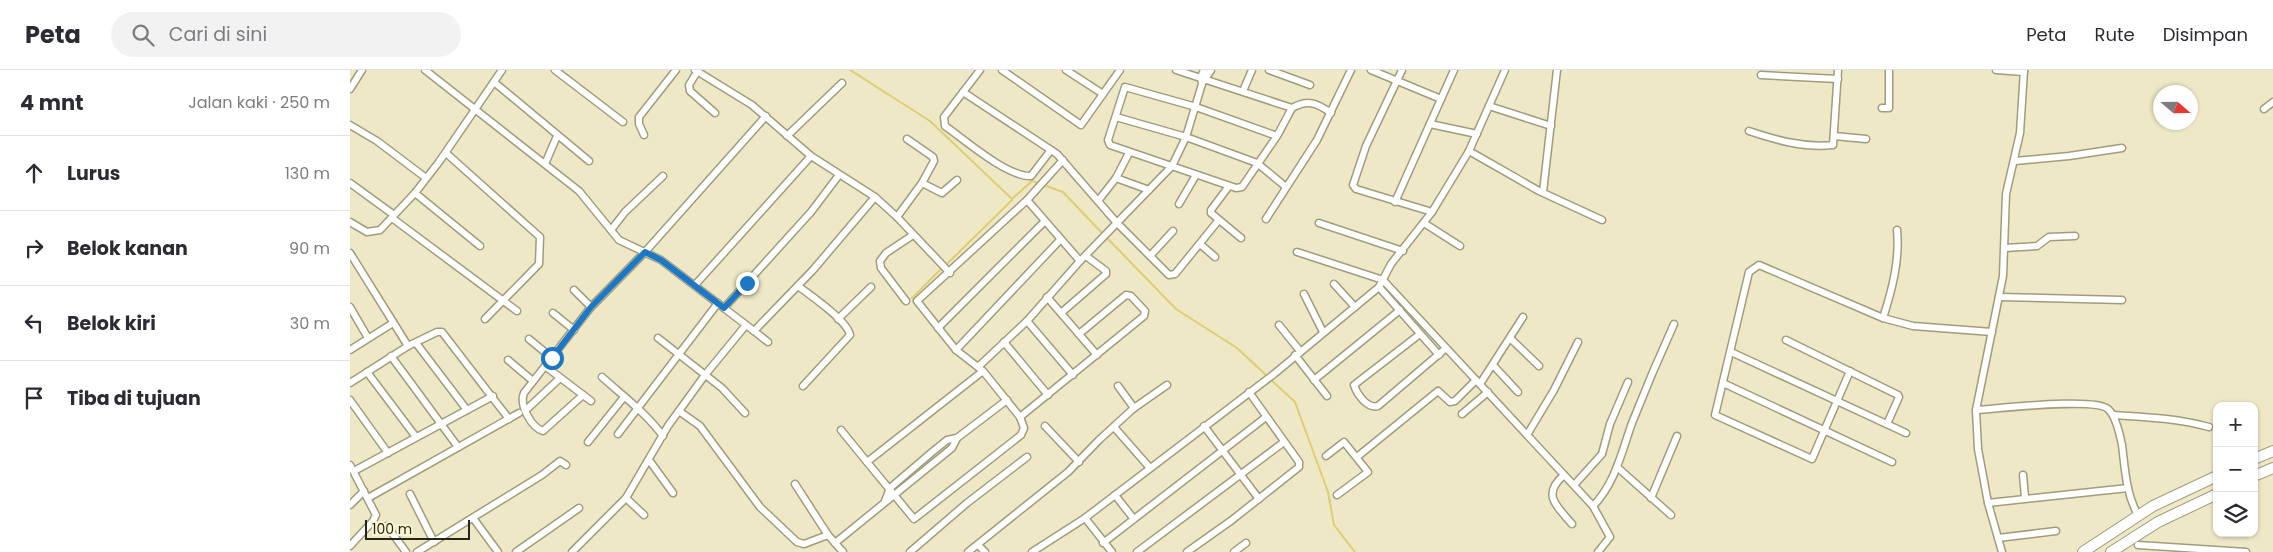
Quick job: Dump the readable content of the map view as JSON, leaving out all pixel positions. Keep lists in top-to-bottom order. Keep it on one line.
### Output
{"scale_bar":"100 m","north":"right","page":{"header":"Peta","search":"Cari di sini","nav":["Peta","Rute","Disimpan"],"heading":["4 mnt","Jalan kaki · 250 m"],"list":[["Lurus","130 m"],["Belok kanan","90 m"],["Belok kiri","30 m"],"Tiba di tujuan"],"map_buttons":["+","−"],"scale":"100 m"}}
